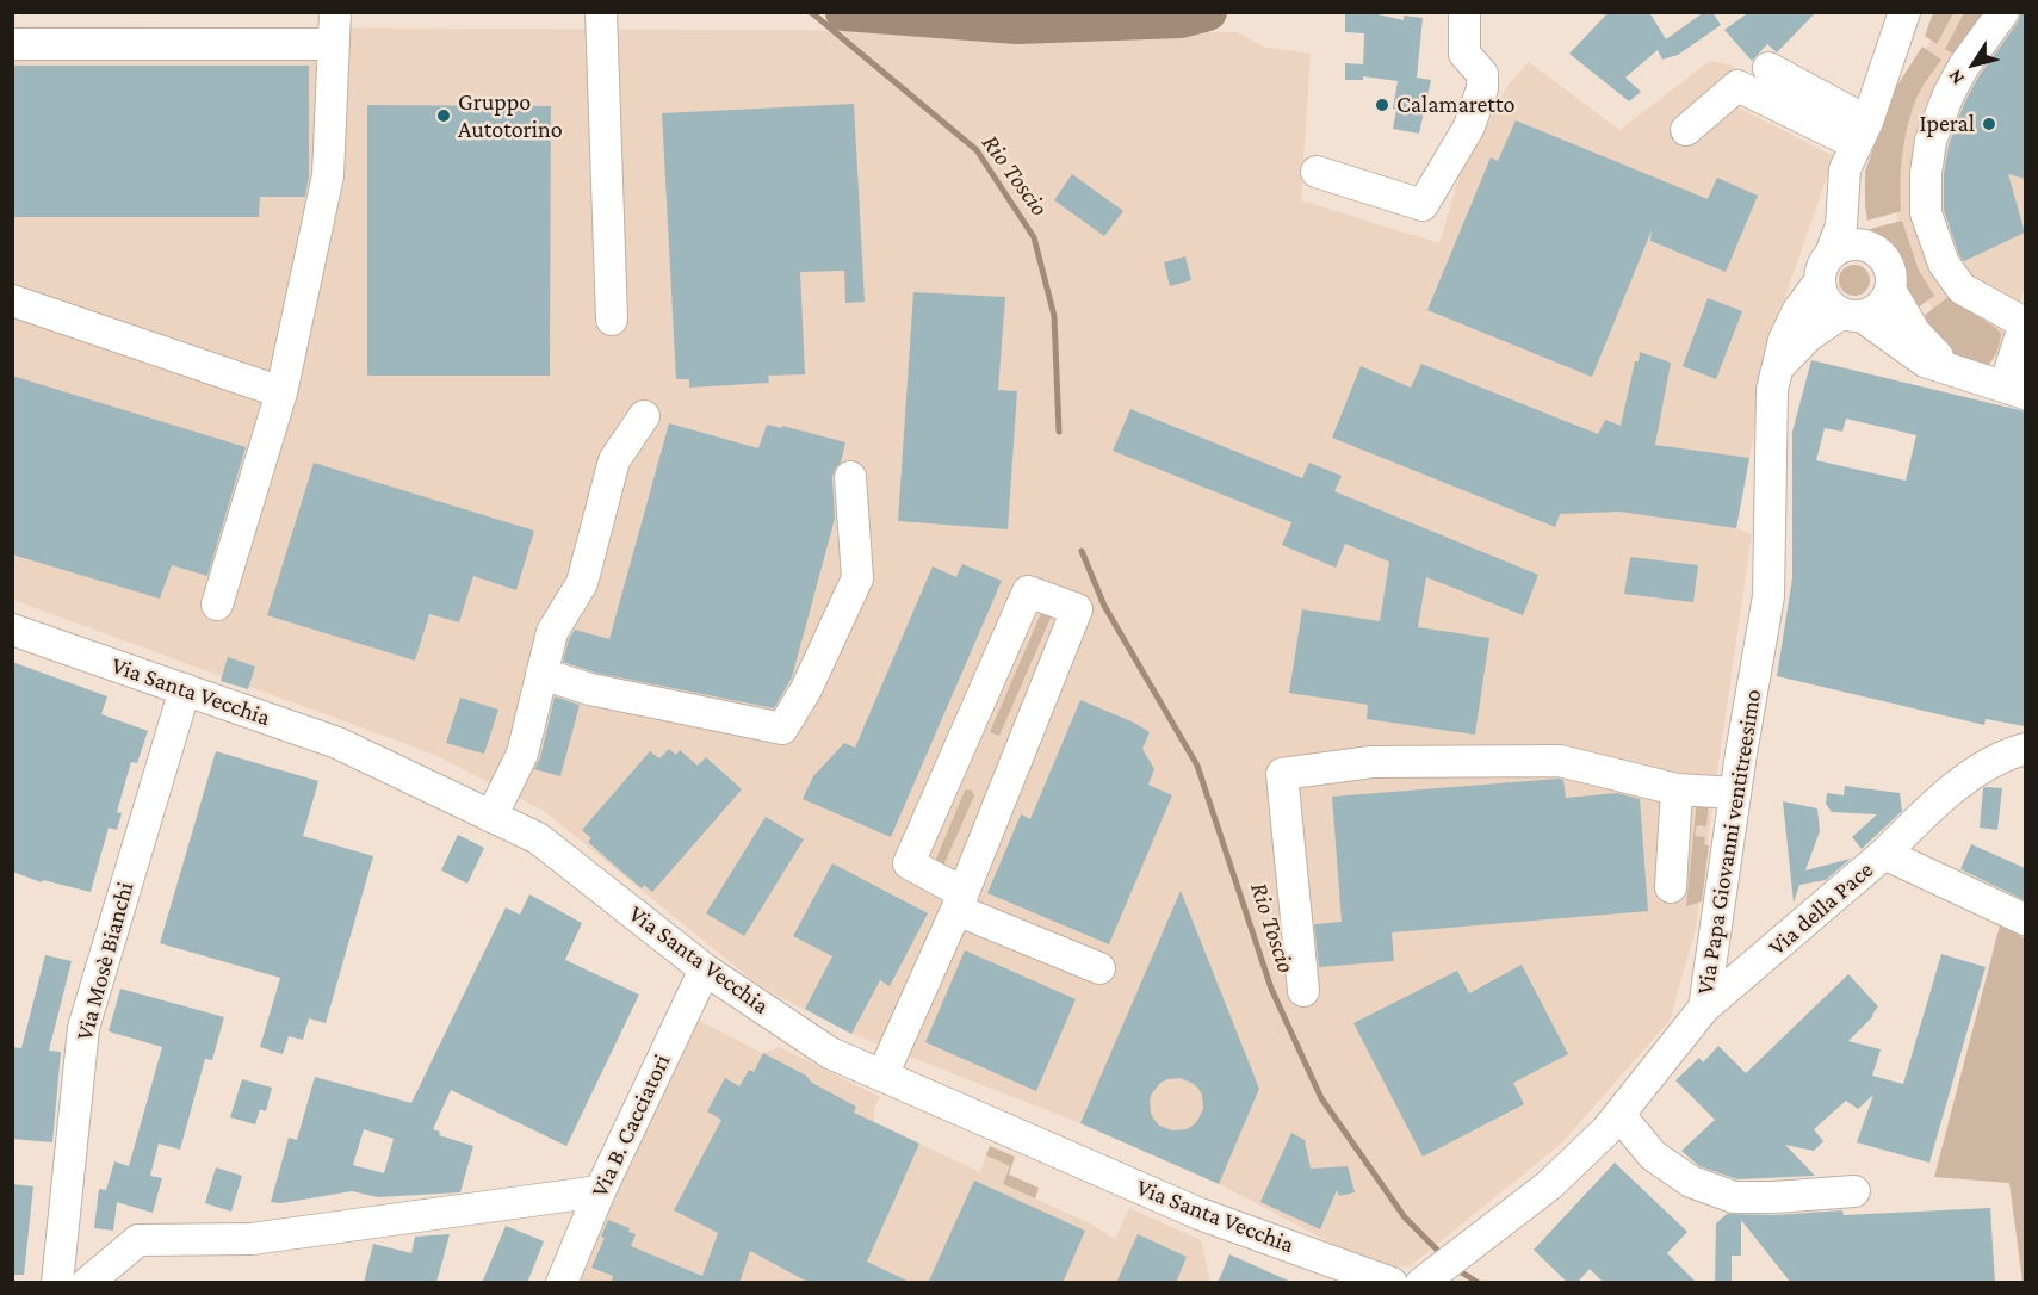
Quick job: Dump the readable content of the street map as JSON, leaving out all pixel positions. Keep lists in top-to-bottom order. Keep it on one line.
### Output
{"streets":{"street":["Via Santa Vecchia","Via Papa Giovanni ventitreesimo","Via della Pace","Via Mosè Bianchi","Via B. Cacciatori"]},"crossings":[["Via Santa Vecchia","Via Mosè Bianchi"],["Via Santa Vecchia","Via B. Cacciatori"],["Via Papa Giovanni ventitreesimo","Via della Pace"]],"water":["Rio Toscio"],"places":["Calamaretto","Gruppo Autotorino","Iperal"],"north":"bottom left"}
